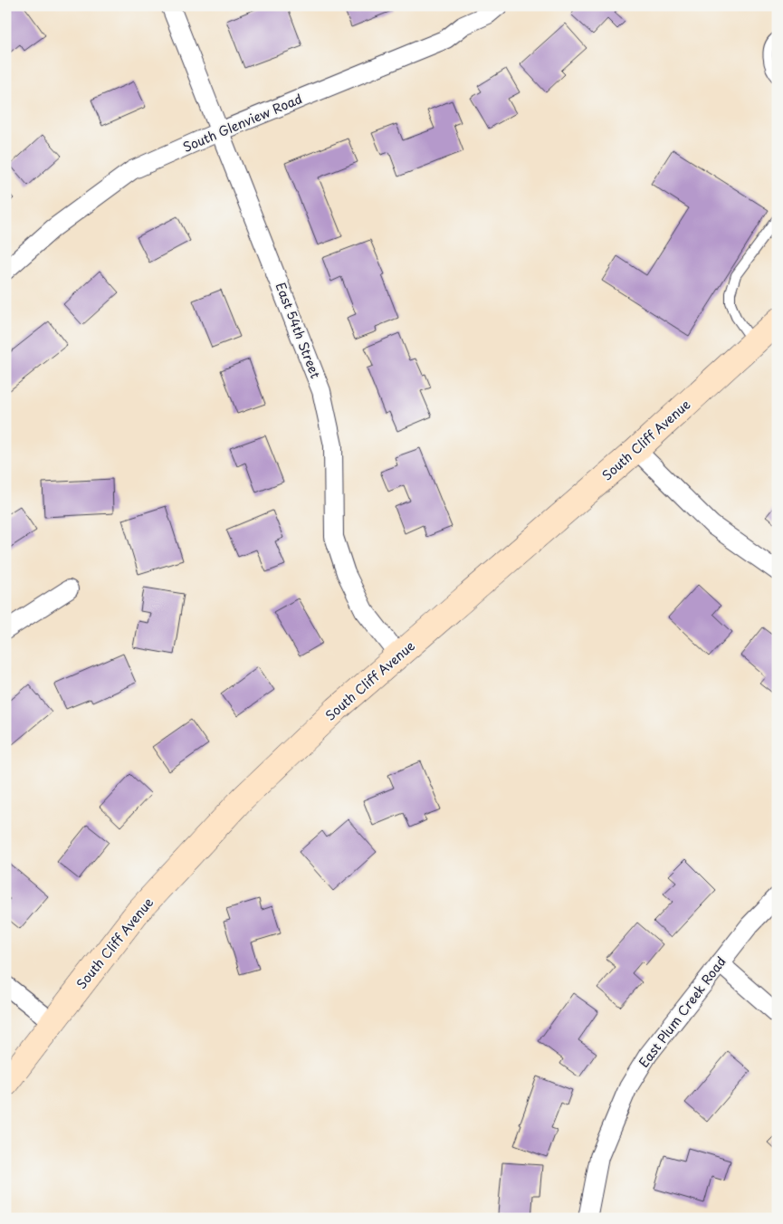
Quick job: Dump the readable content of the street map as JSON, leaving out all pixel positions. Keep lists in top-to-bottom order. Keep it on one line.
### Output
{"streets":{"main road":["South Cliff Avenue"],"street":["South Glenview Road","East 54th Street","East Plum Creek Road"]},"crossings":[["South Glenview Road","East 54th Street"],["East 54th Street","South Cliff Avenue"]]}
